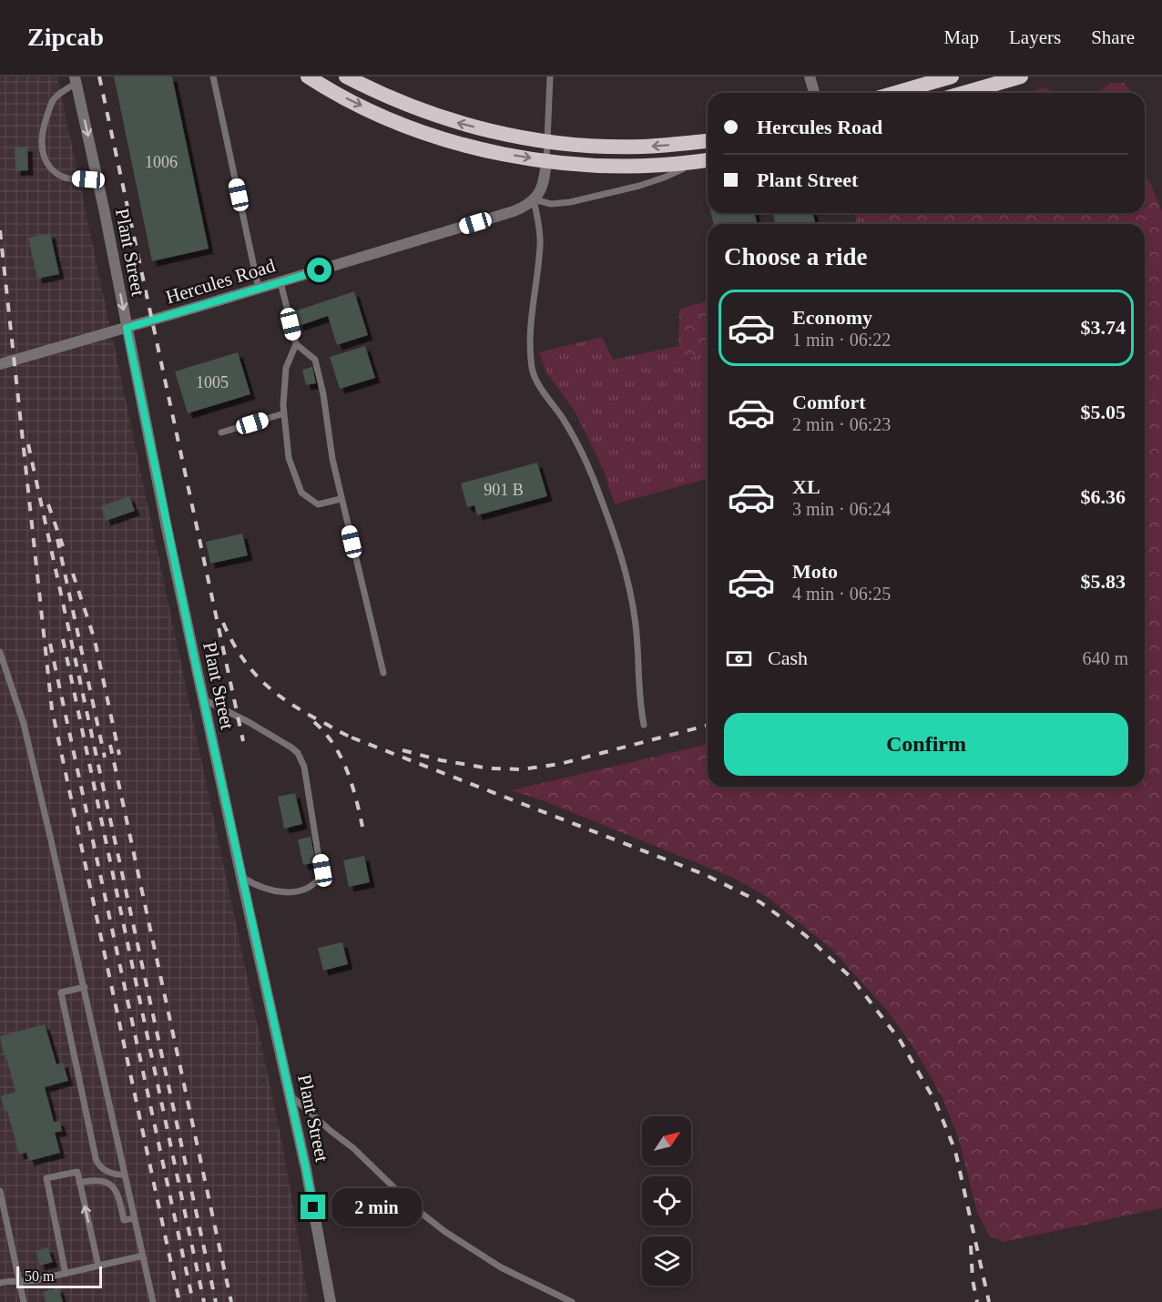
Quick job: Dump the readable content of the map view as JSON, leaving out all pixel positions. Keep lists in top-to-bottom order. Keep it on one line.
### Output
{"streets":{"street":["Plant Street","Hercules Road"]},"crossings":[["Plant Street","Hercules Road"]],"house_numbers":["1006","1005","901 B"],"scale_bar":"50 m","north":"top right","page":{"header":"Zipcab","nav":["Map","Layers","Share"],"banner":["Hercules Road","Plant Street"],"heading":"Choose a ride","list":[{"name":"Economy","note":"1 min · 06:22","value":"$3.74"},{"name":"Comfort","note":"2 min · 06:23","value":"$5.05"},{"name":"XL","note":"3 min · 06:24","value":"$6.36"},{"name":"Moto","note":"4 min · 06:25","value":"$5.83"}],"pay":["Cash","640 m"],"buttons":"Confirm","bubble":"2 min","scale":"50 m"}}
